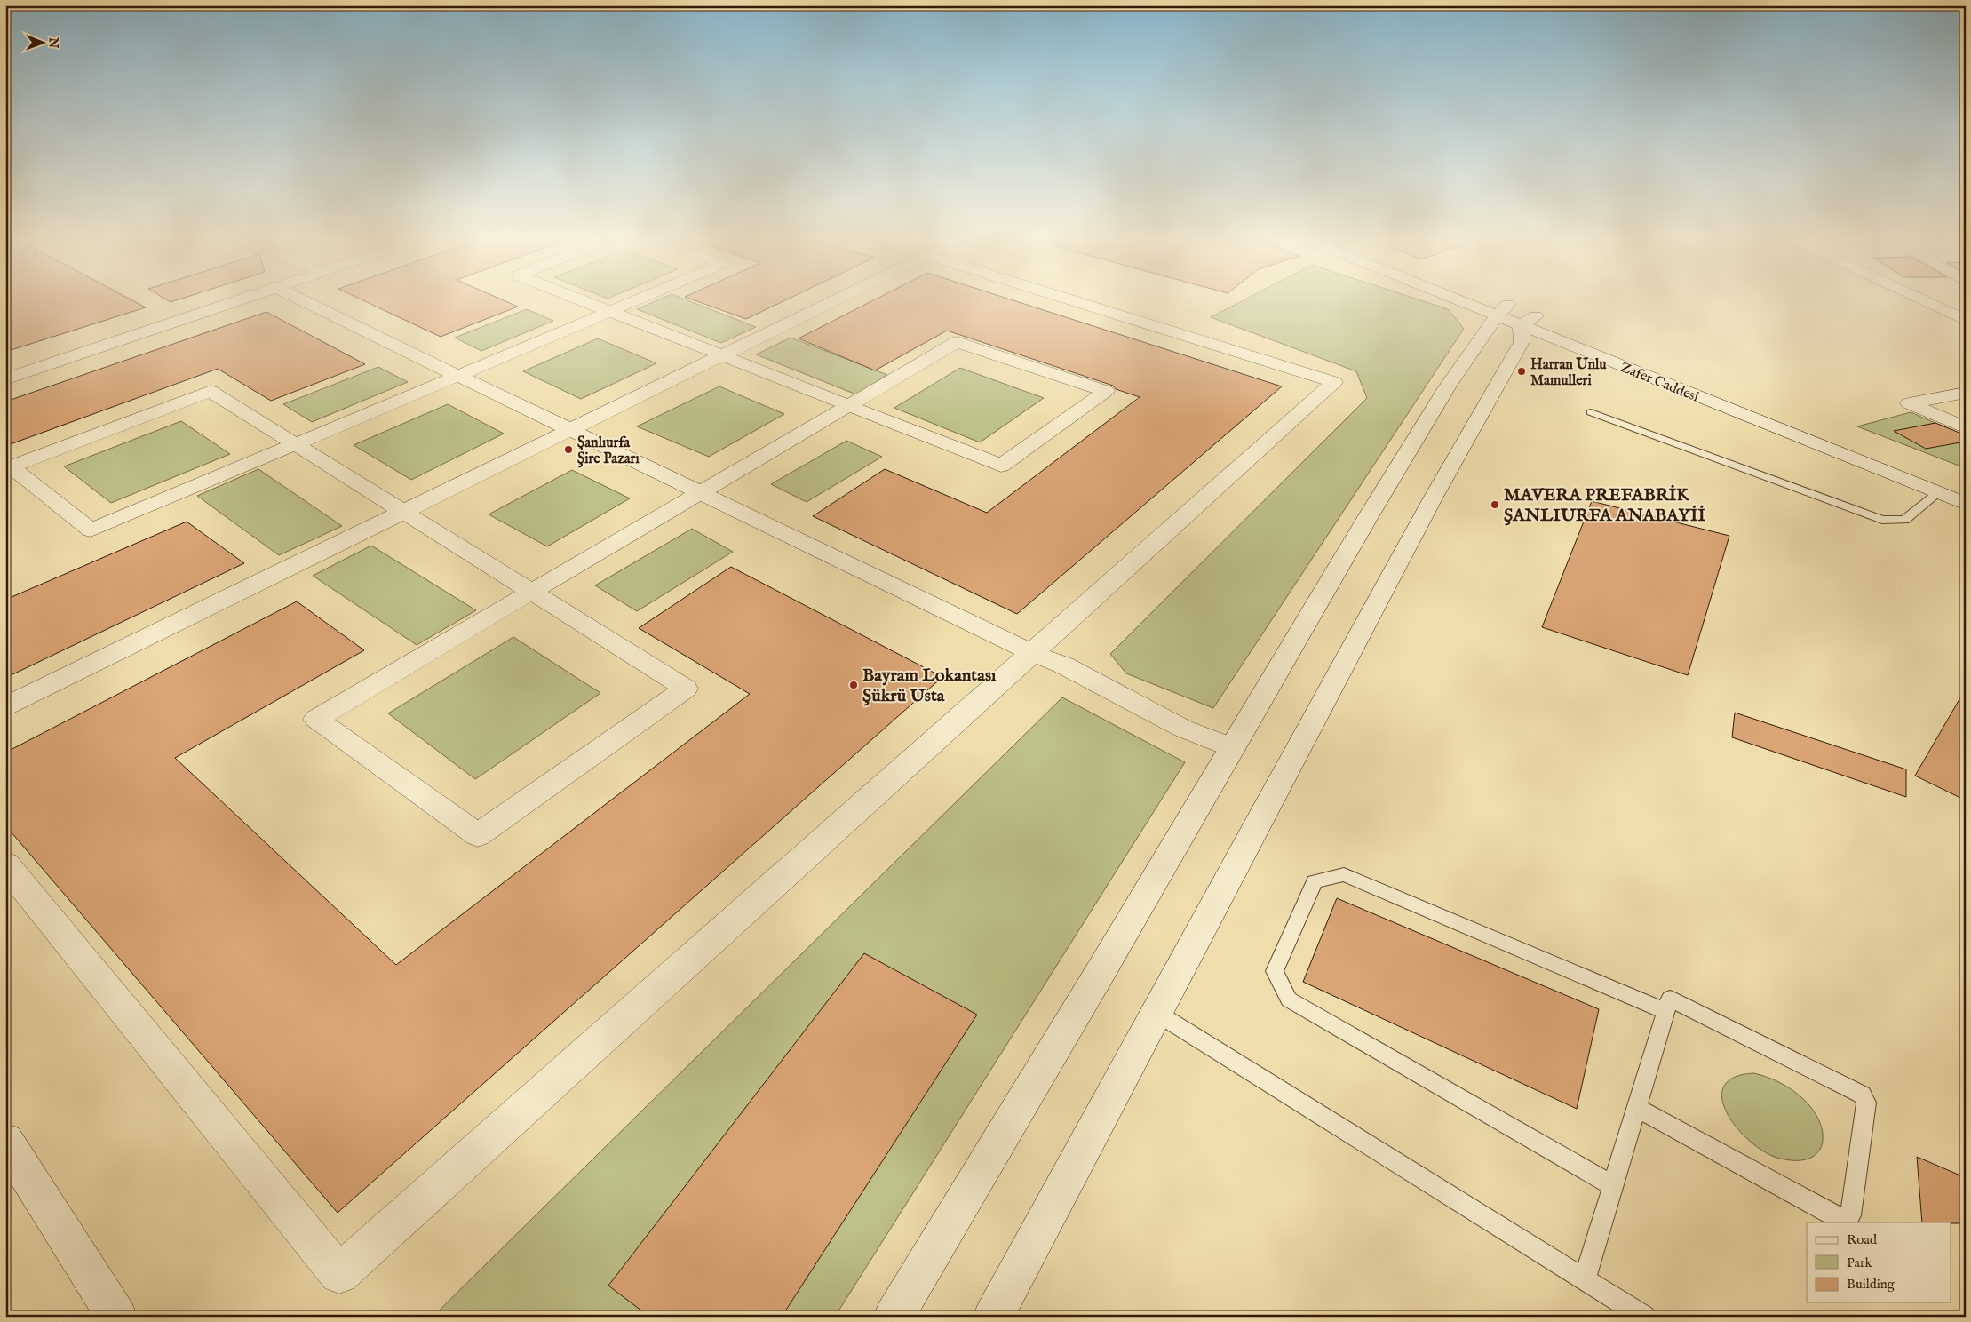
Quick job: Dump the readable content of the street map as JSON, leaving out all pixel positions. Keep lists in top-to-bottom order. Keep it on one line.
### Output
{"streets":{"street":["Zafer Caddesi"]},"places":["Harran Unlu Mamulleri","Şanlıurfa Şire Pazarı","MAVERA PREFABRİK ŞANLIURFA ANABAYİİ","Bayram Lokantası Şükrü Usta"],"legend":["Road","Park","Building"],"north":"right"}
